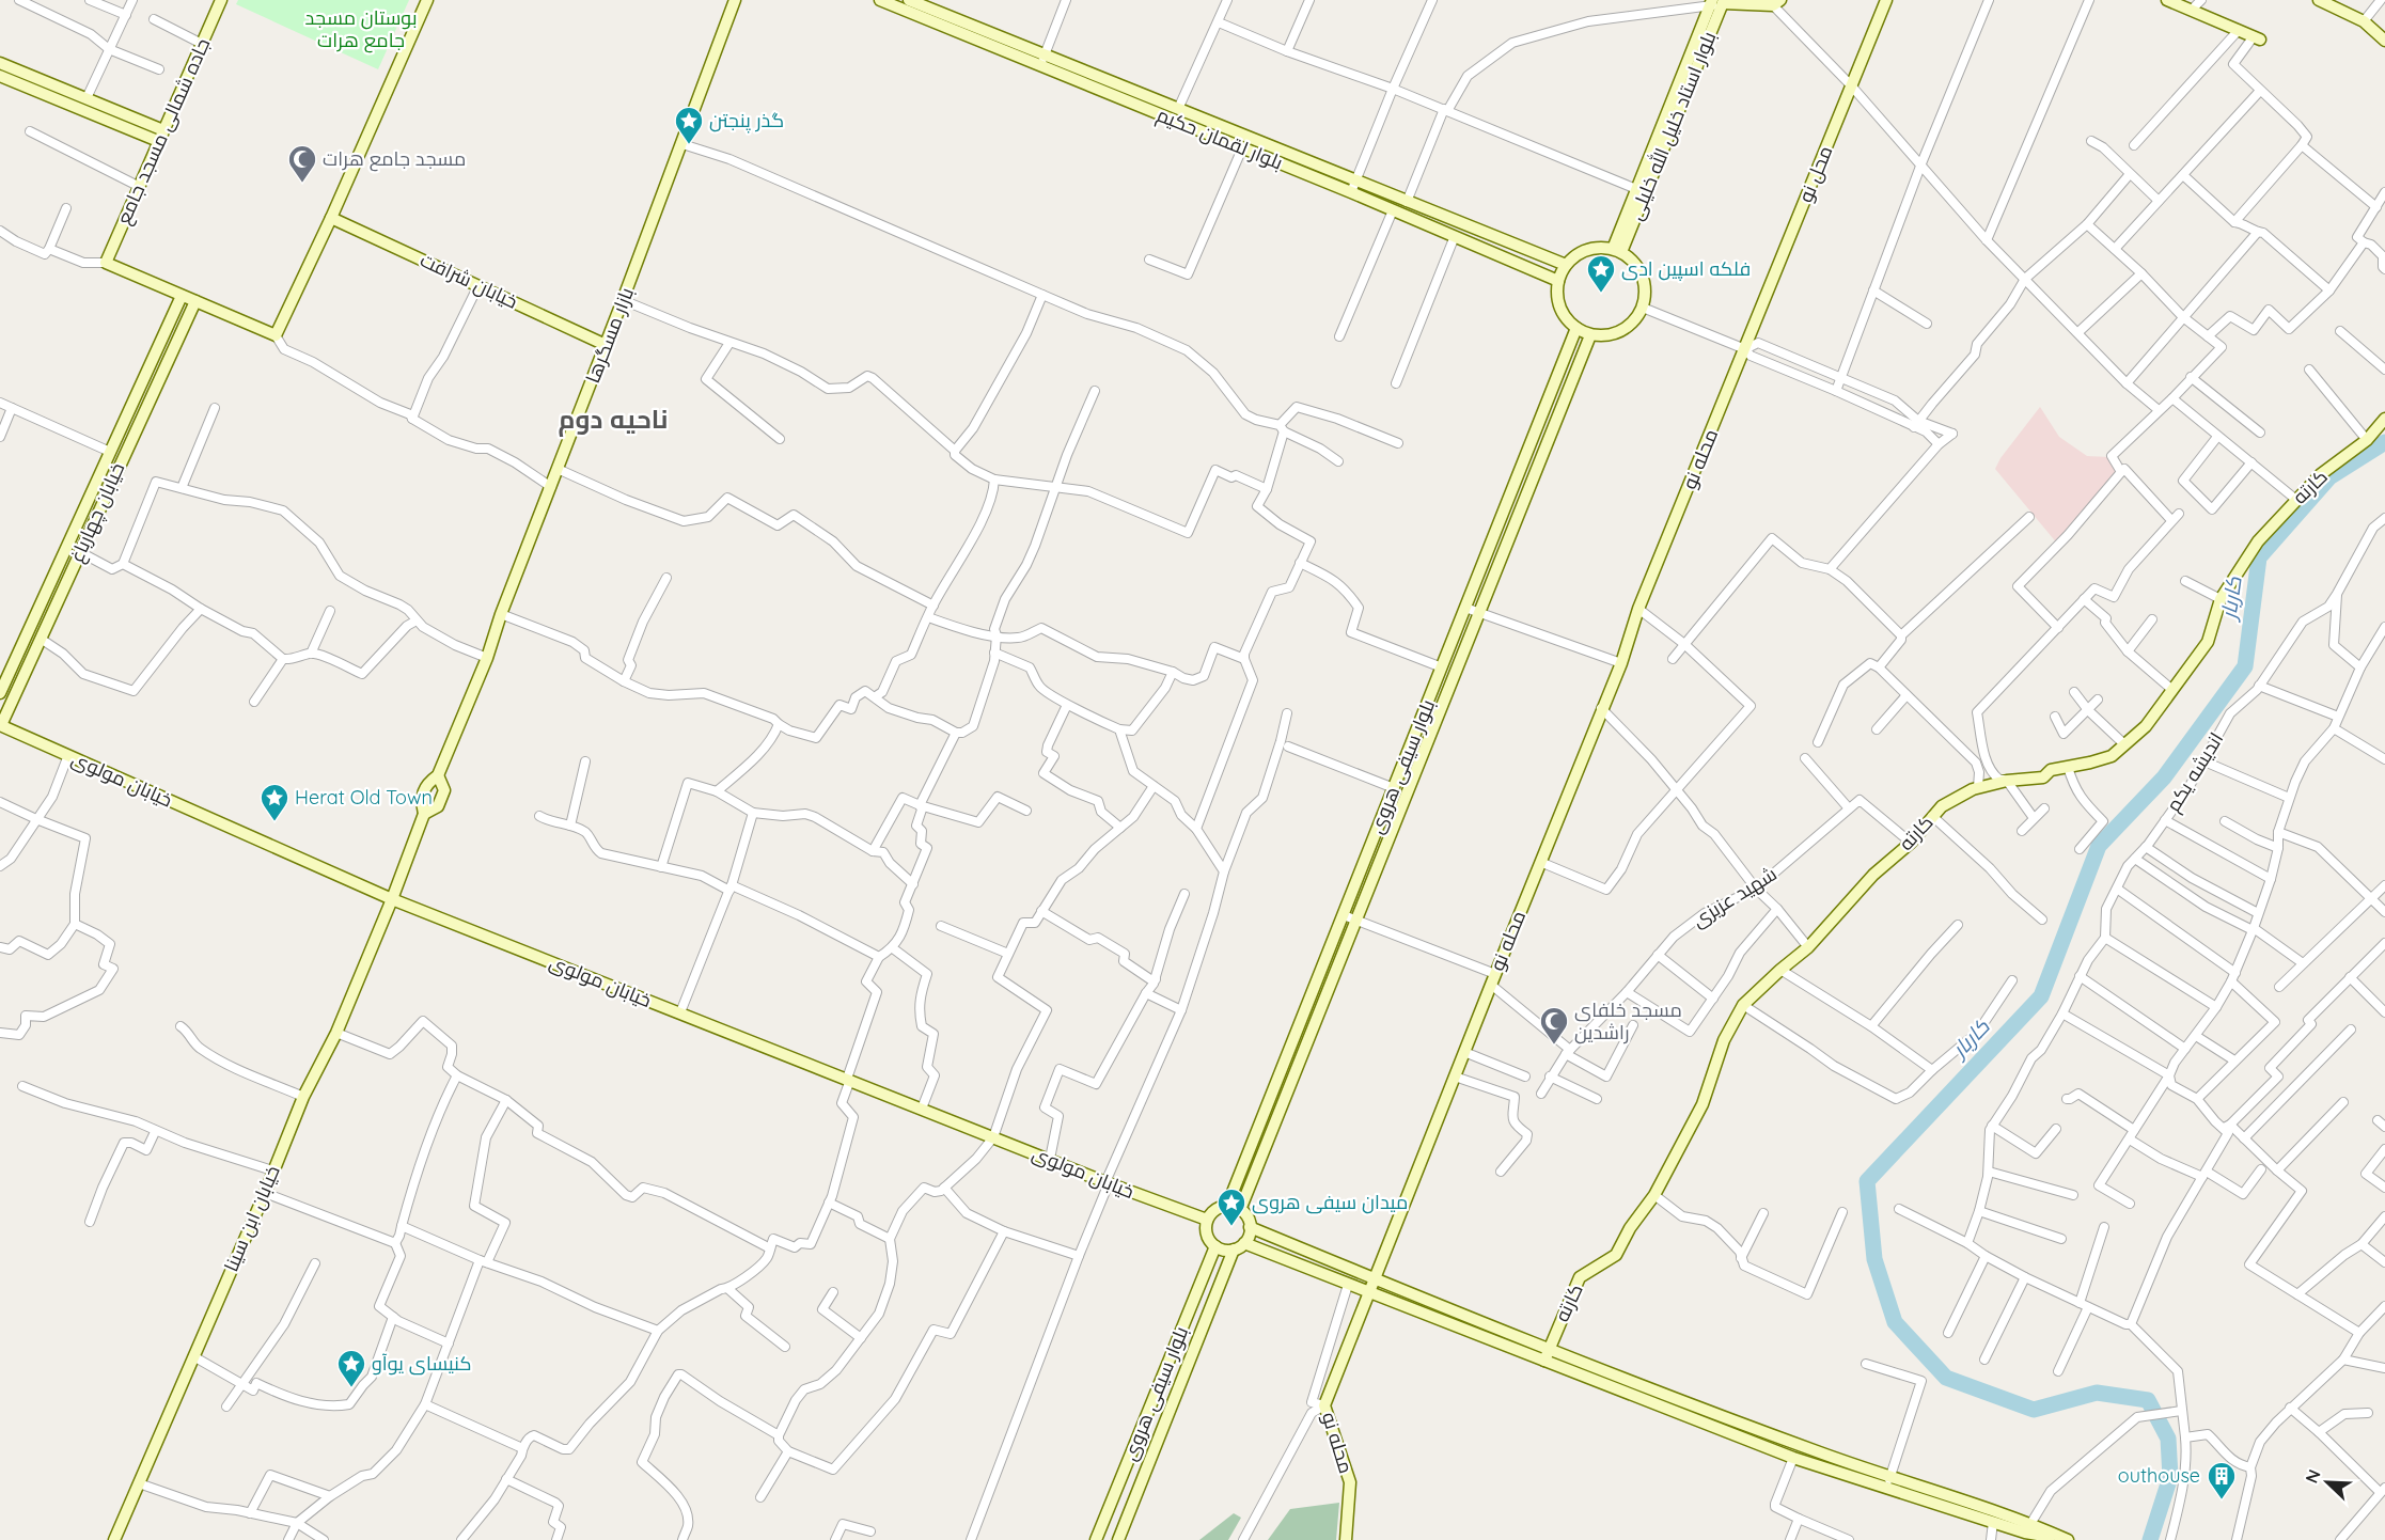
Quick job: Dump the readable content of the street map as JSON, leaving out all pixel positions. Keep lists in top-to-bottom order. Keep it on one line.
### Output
{"streets":{"street":["بلوار استاد خلیل الله خلیلی","جاده شمالی مسجد جامع","بلوار لقمان حکیم","محل نو","خیابان شرافت","بازار مسگرها","محله نو","کارته","خیابان چهارباغ","بلوار سیفی هروی","اندیشه یکم","خیابان مولوی","شهید عزیزی","خیابان ابن سینا"]},"crossings":[["بلوار استاد خلیل الله خلیلی","بلوار لقمان حکیم"],["بلوار استاد خلیل الله خلیلی","بلوار سیفی هروی"],["بلوار لقمان حکیم","بلوار سیفی هروی"],["محل نو","محله نو"],["خیابان شرافت","بازار مسگرها"],["بازار مسگرها","خیابان مولوی"],["بازار مسگرها","خیابان ابن سینا"],["خیابان چهارباغ","خیابان مولوی"],["بلوار سیفی هروی","خیابان مولوی"],["خیابان مولوی","خیابان ابن سینا"]],"districts":["ناحیه دوم"],"water":["کاربار"],"parks":["بوستان مسجد جامع هرات"],"places":{"place":["گذر پنجتن","فلکه اسپین ادی","Herat Old Town","میدان سیفی هروی","کنیسای یوآو"],"mosque":["مسجد جامع هرات","مسجد خلفای راشدین"],"building":["outhouse"]},"north":"top left"}
